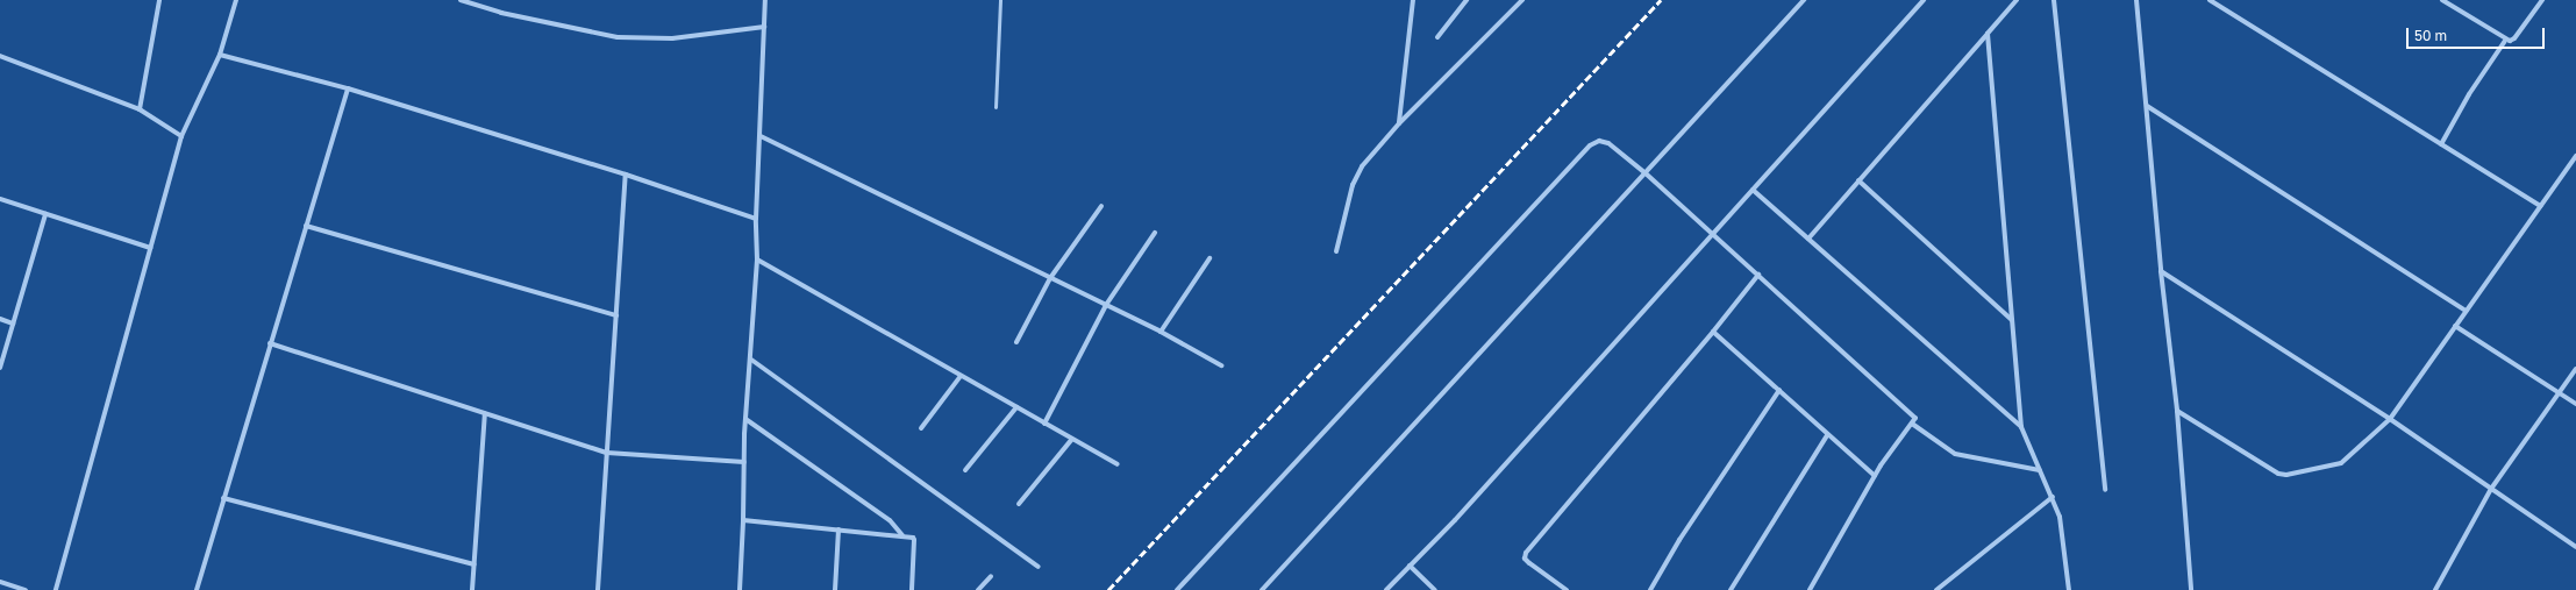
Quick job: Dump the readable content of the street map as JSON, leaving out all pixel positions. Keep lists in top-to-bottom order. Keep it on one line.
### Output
{"scale_bar":"50 m"}
